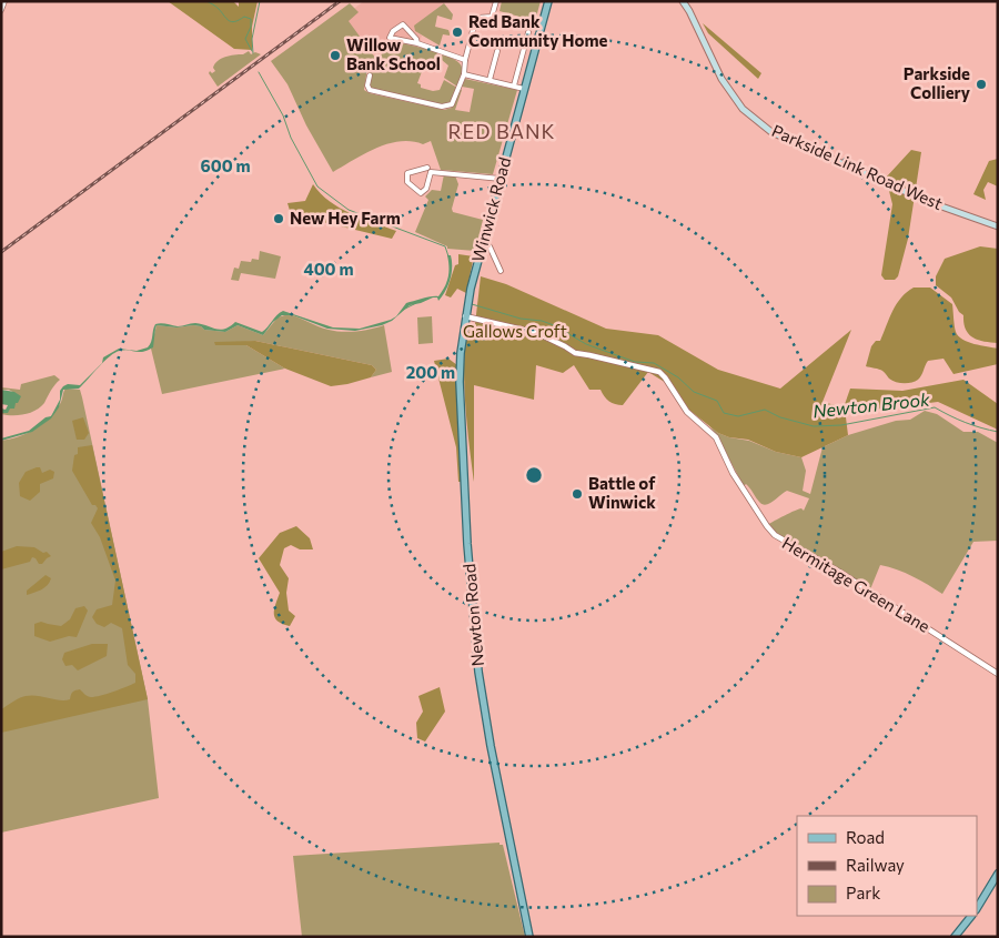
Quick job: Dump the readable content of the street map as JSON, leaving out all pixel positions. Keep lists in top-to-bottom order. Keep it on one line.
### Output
{"streets":{"main road":["Parkside Link Road West","Winwick Road","Newton Road"],"street":["Hermitage Green Lane"]},"crossings":[["Winwick Road","Newton Road"],["Hermitage Green Lane","Newton Road"]],"districts":["RED BANK"],"water":["Newton Brook"],"parks":["Gallows Croft"],"places":["Red Bank Community Home","Willow Bank School","Parkside Colliery","New Hey Farm","Battle of Winwick"],"legend":["Road","Railway","Park"],"rings":["600 m","400 m","200 m"]}
